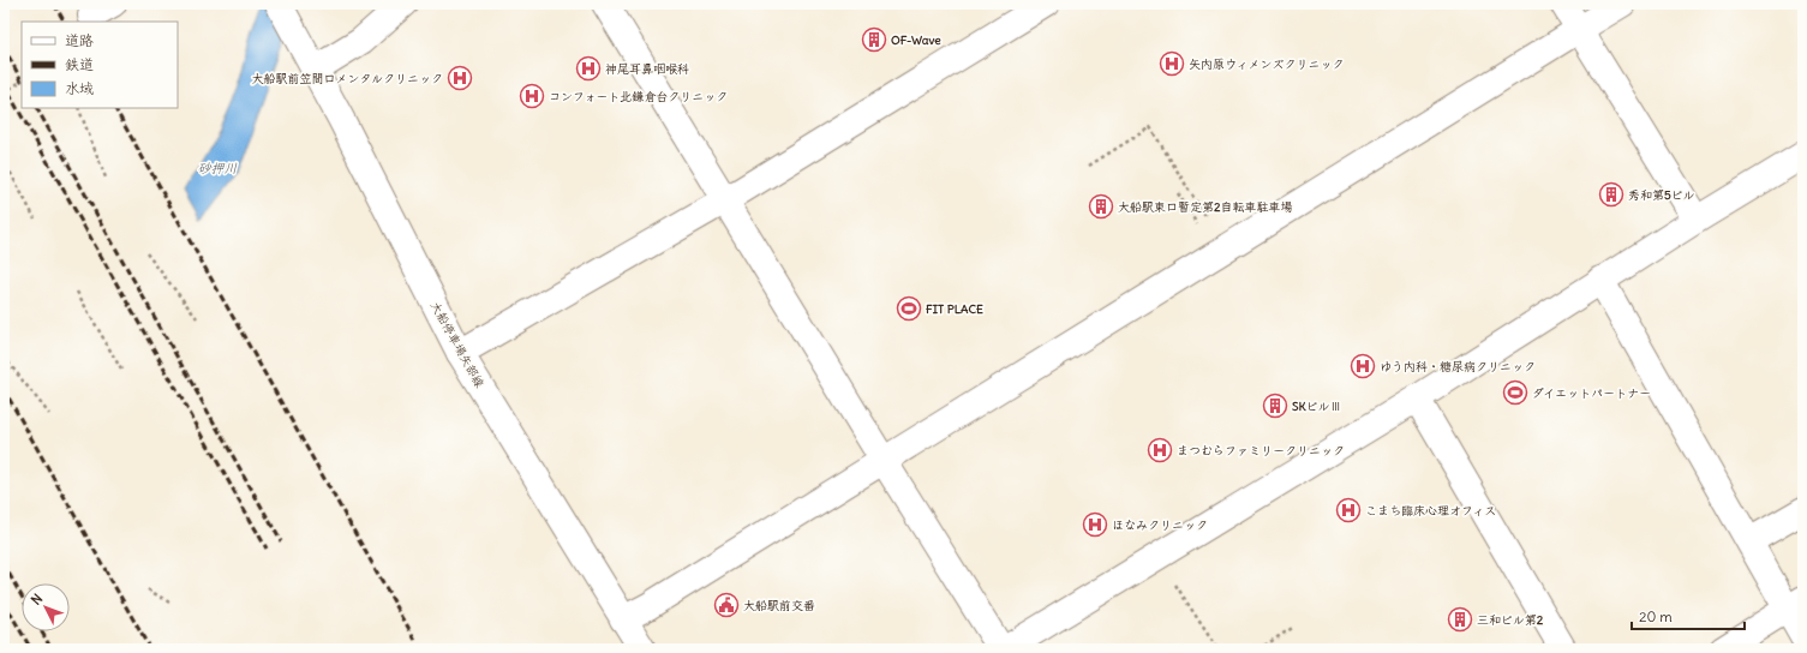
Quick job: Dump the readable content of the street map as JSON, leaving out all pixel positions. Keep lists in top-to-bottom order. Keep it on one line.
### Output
{"streets":{"street":["大船停車場矢部線"]},"water":["砂押川"],"places":{"building":["OF-Wave","秀和第5ビル","大船駅東口暫定第2自転車駐車場","SKビルⅢ","三和ビル第2"],"hospital":["矢内原ウィメンズクリニック","神尾耳鼻咽喉科","大船駅前笠間口メンタルクリニック","コンフォート北鎌倉台クリニック","ゆう内科・糖尿病クリニック","まつむらファミリークリニック","こまち臨床心理オフィス","ほなみクリニック"],"sports":["FIT PLACE","ダイエットパートナー"],"public building":["大船駅前交番"]},"legend":["道路","鉄道","水域"],"scale_bar":"20 m","north":"top left"}
